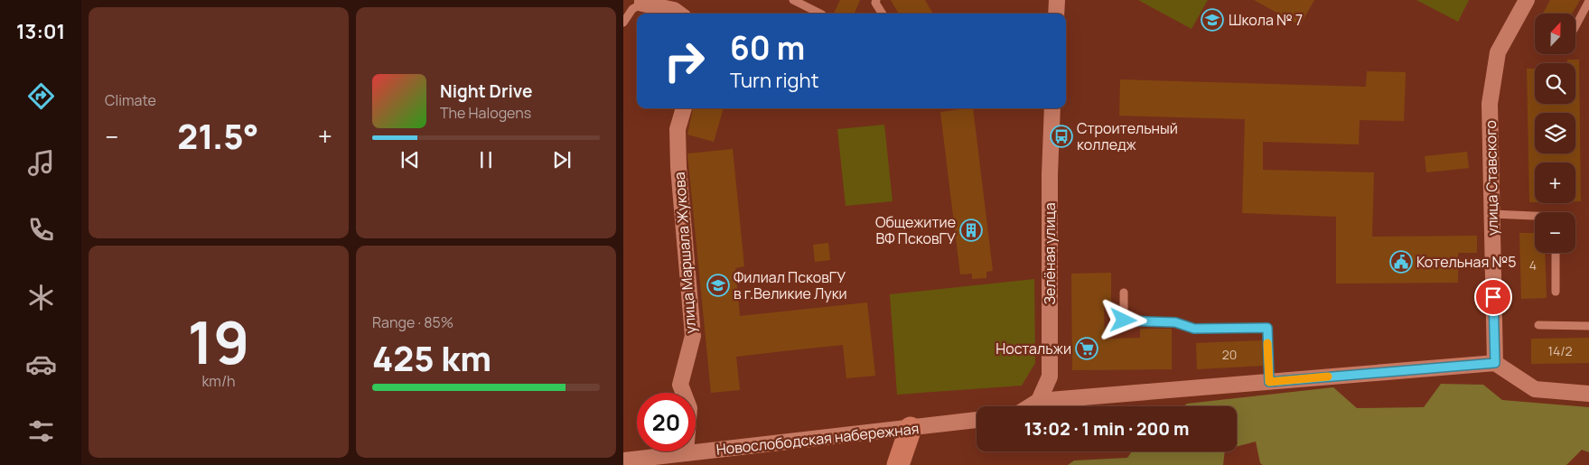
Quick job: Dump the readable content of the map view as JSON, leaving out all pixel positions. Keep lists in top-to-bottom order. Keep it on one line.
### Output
{"streets":{"street":["улица Ставского","улица Маршала Жукова","Зелёная улица","Новослободская набережная"]},"crossings":[["улица Маршала Жукова","Новослободская набережная"]],"places":{"school or university":["Школа № 7","Филиал ПсковГУ в г.Великие Луки"],"bus stop":["Строительный колледж"],"building":["Общежитие ВФ ПсковГУ"],"public building":["Котельная №5"],"supermarket":["Ностальжи"]},"house_numbers":["4","14/2","20"],"north":"top","page":{"tabs":"13:01","tile":["Climate",["19","km/h"],["Range · 85%","425 km"]],"map_buttons":["+","−"],"turn":["60 m","Turn right"],"song":["Night Drive","The Halogens"],"heat":["−","21.5°","+"],"limit":"20","trip":"13:02 · 1 min · 200 m"}}
